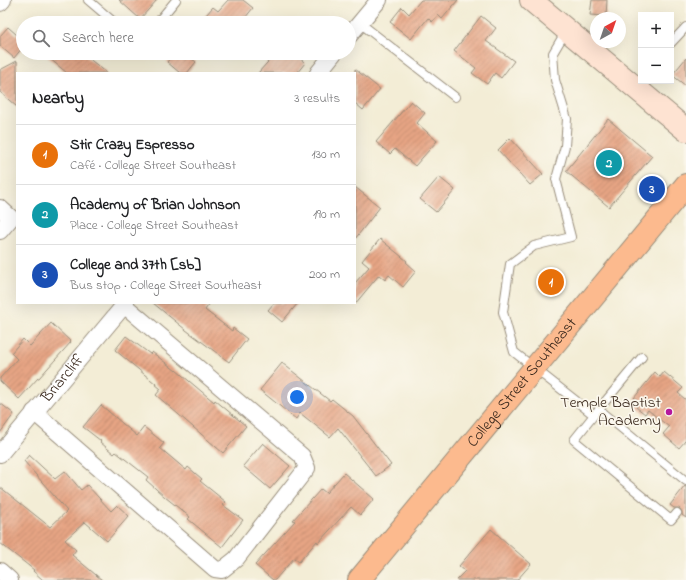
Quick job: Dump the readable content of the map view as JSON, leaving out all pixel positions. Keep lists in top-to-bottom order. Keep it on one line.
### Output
{"streets":{"main road":["College Street Southeast"],"street":["Briarcliff"]},"places":["Temple Baptist Academy"],"north":"top right","page":{"map_buttons":["+","−"],"search":"Search here","heading":["Nearby","3 results"],"list":[{"mark":"1","name":"Stir Crazy Espresso","note":"Café · College Street Southeast","value":"130 m"},{"mark":"2","name":"Academy of Brian Johnson","note":"Place · College Street Southeast","value":"190 m"},{"mark":"3","name":"College and 37th [sb]","note":"Bus stop · College Street Southeast","value":"200 m"}],"pins":["2","3","1"]}}
